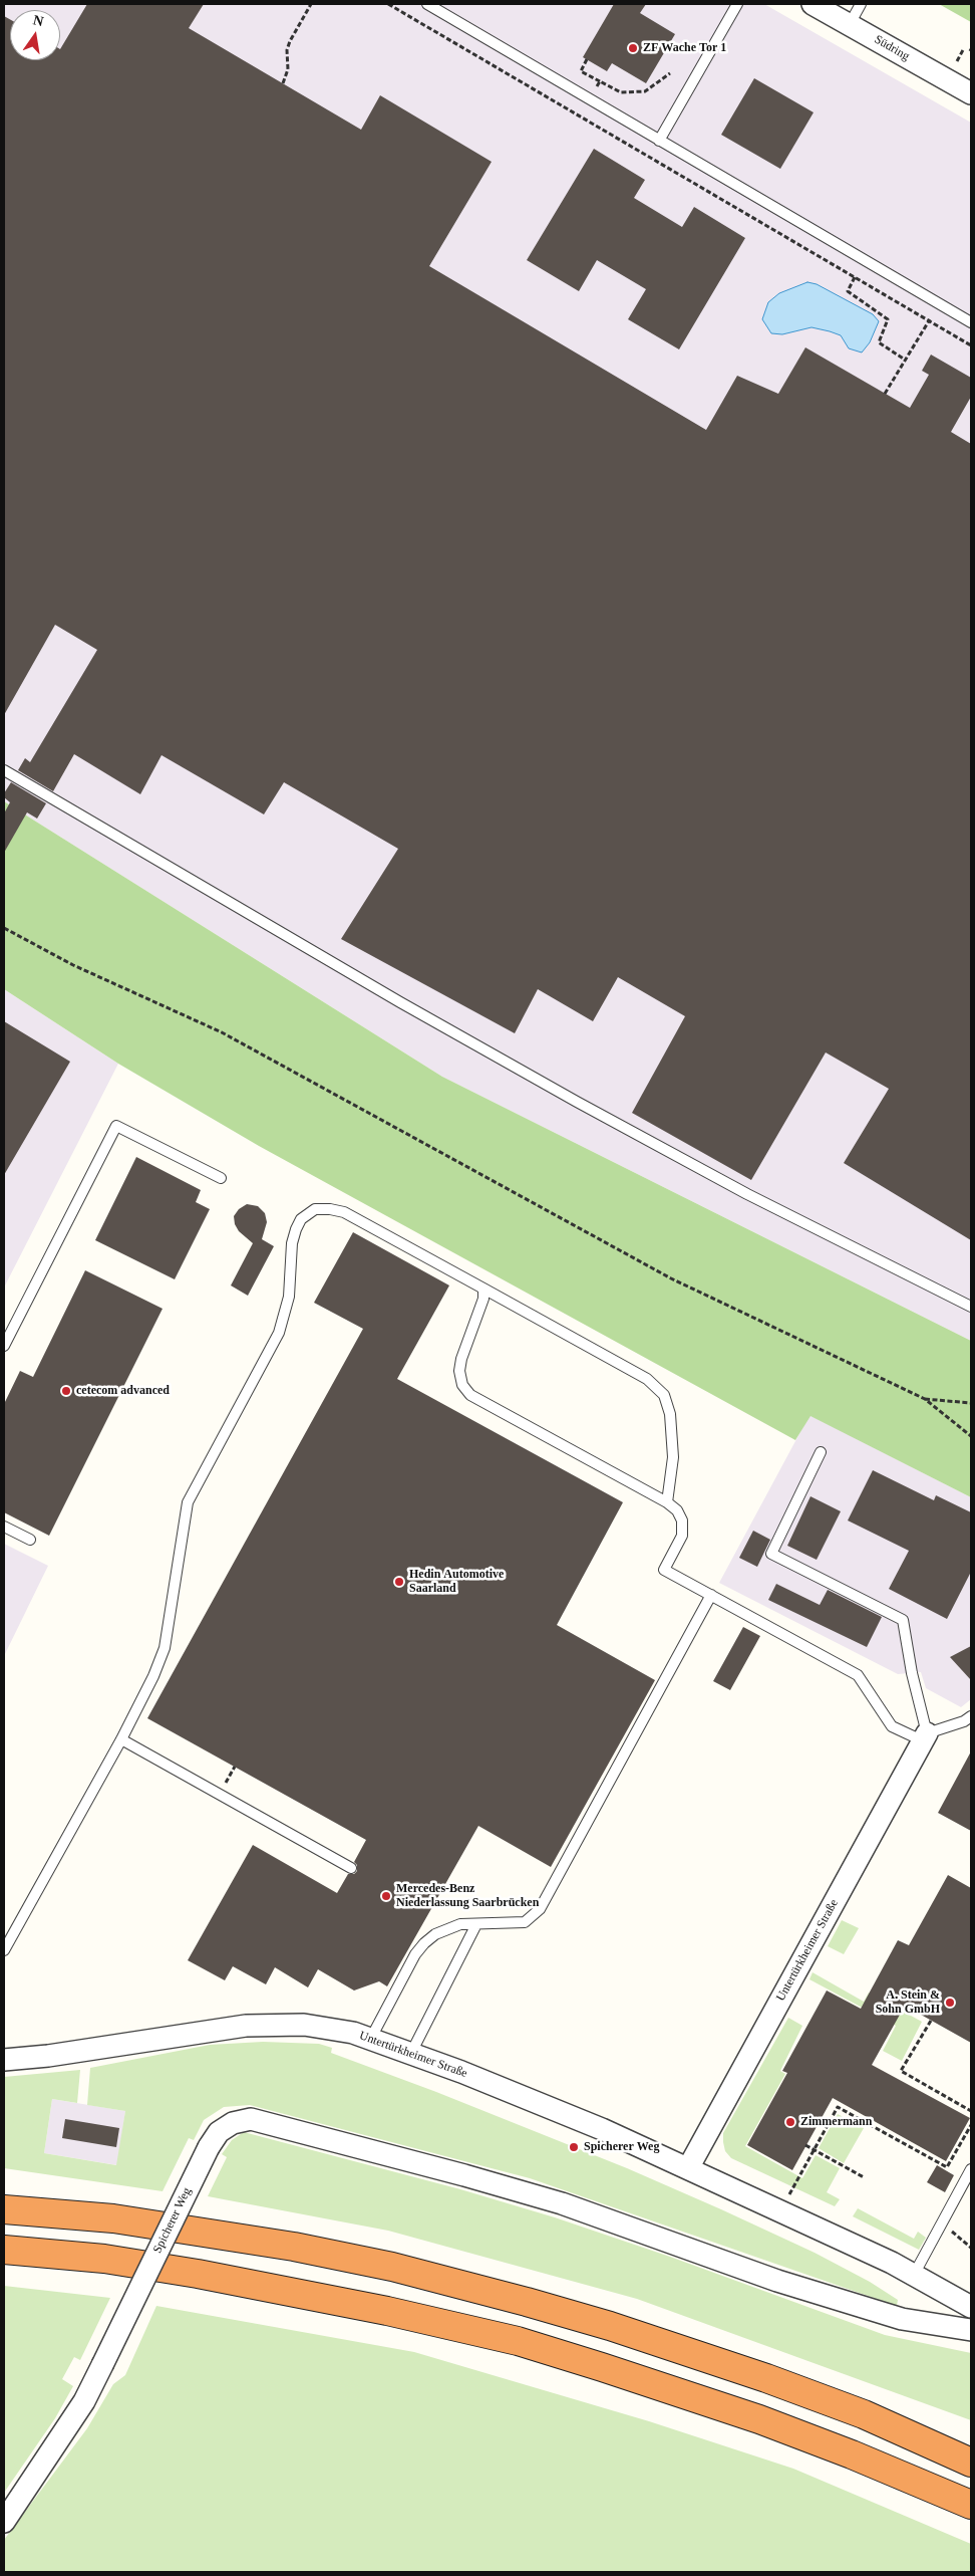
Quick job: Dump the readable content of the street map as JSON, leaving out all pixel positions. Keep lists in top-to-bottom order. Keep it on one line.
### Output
{"streets":{"street":["Südring","Untertürkheimer Straße","Spicherer Weg"]},"places":["ZF Wache Tor 1","cetecom advanced","Hedin Automotive Saarland","Mercedes-Benz Niederlassung Saarbrücken","A. Stein & Sohn GmbH","Zimmermann","Spicherer Weg"],"north":"top"}
